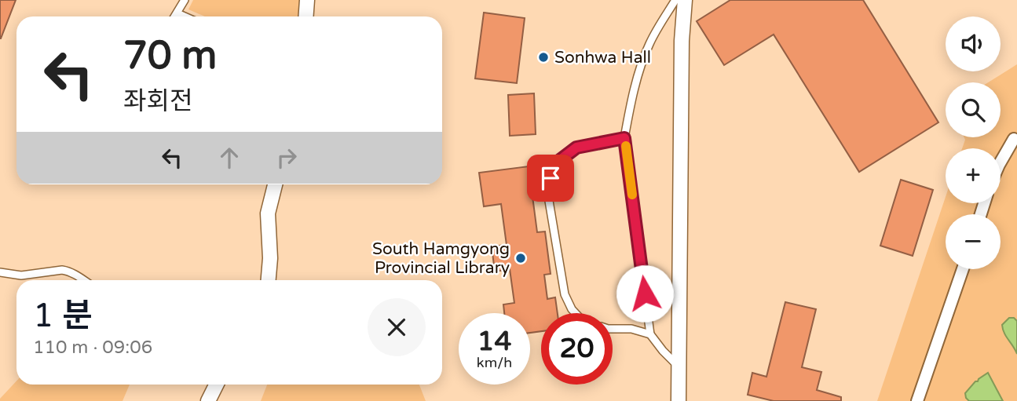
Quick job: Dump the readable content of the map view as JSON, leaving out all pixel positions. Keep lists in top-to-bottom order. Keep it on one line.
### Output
{"places":["Sonhwa Hall","South Hamgyong Provincial Library"],"page":{"map_buttons":["+","−"],"turn":["70 m","좌회전"],"heading":["1 분","110 m · 09:06"],"speed":"14 km/h","limit":"20"}}
